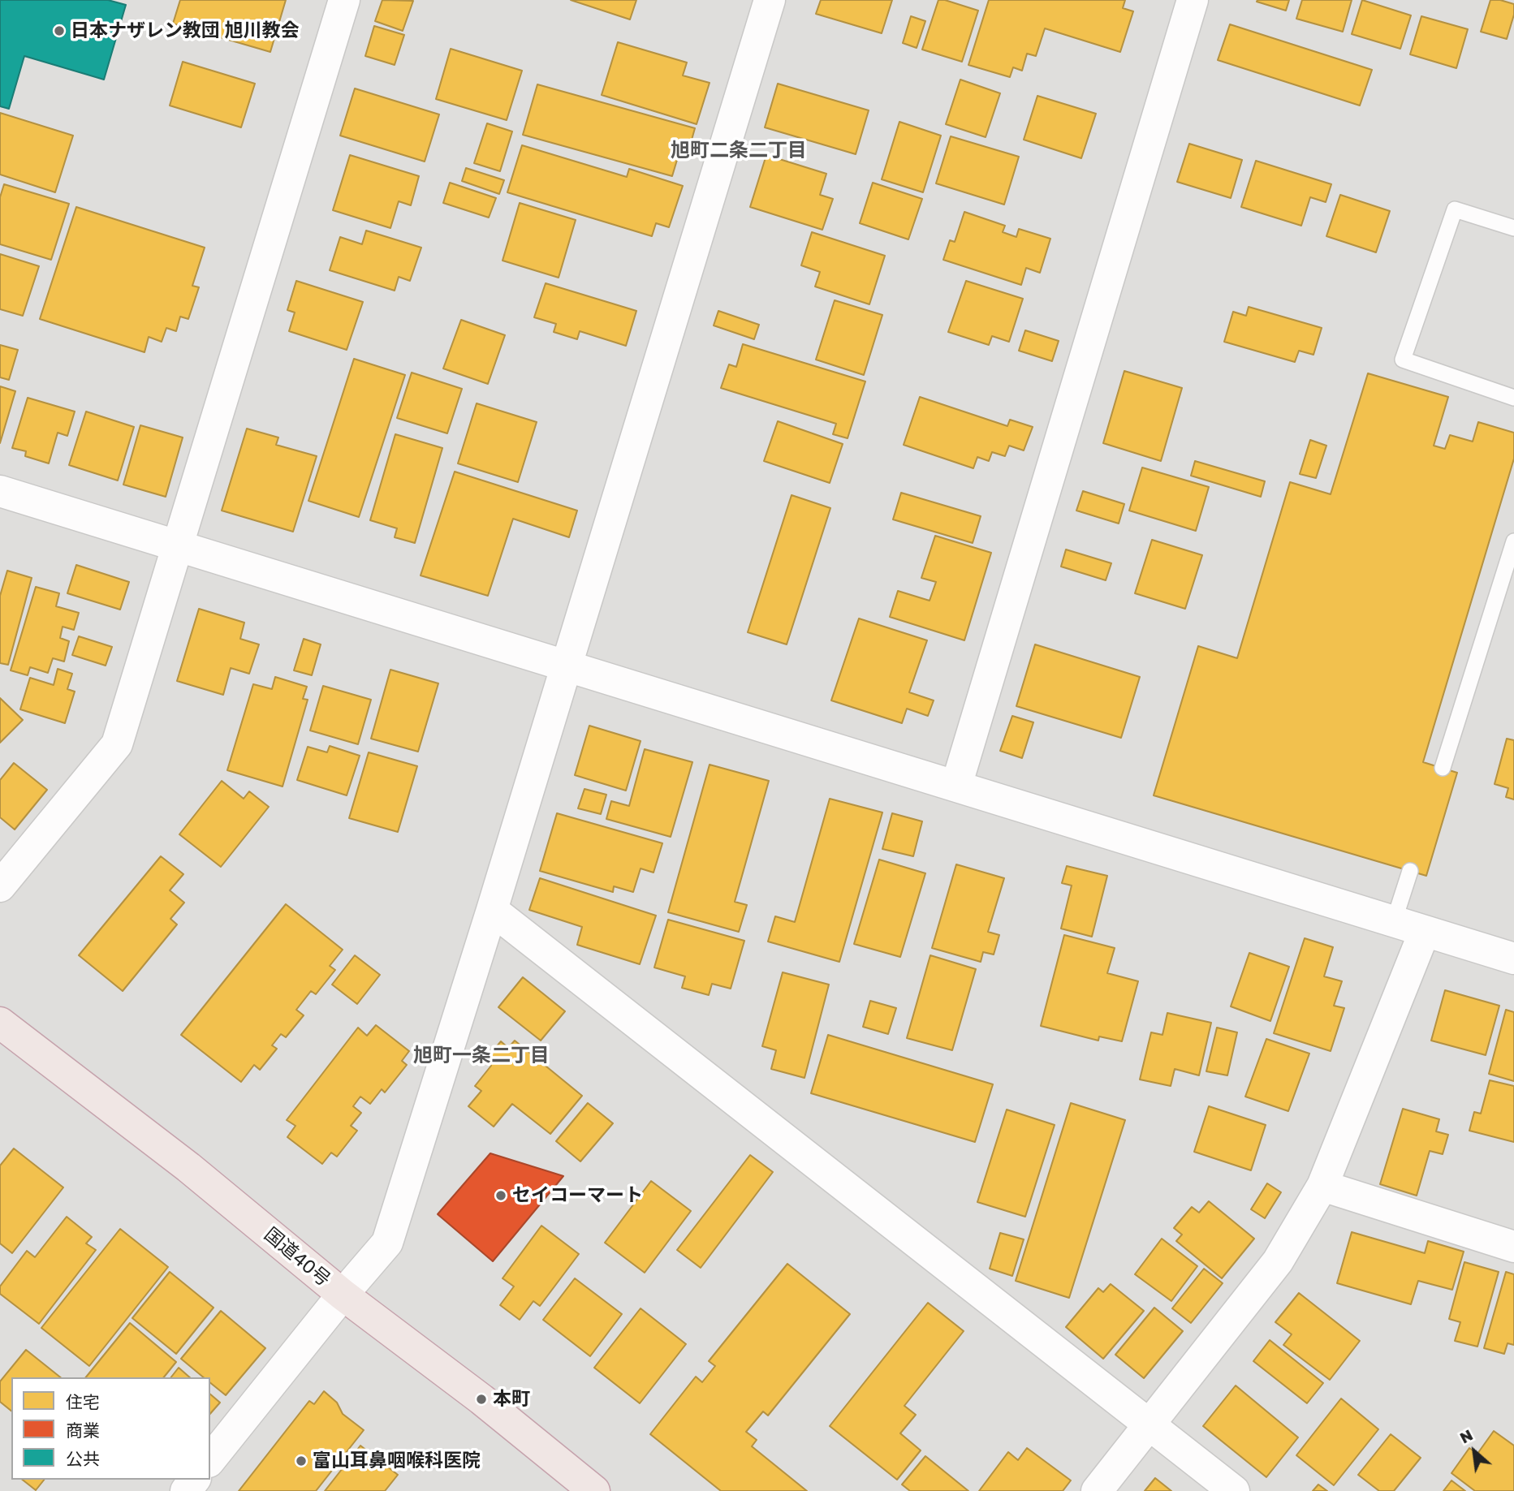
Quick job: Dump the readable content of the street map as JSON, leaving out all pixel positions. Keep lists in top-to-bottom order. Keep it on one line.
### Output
{"streets":{"highway":["国道40号"]},"districts":["旭町二条二丁目","旭町一条二丁目"],"places":["日本ナザレン教団 旭川教会","セイコーマート","本町","富山耳鼻咽喉科医院"],"legend":["住宅","商業","公共"],"north":"top left"}
